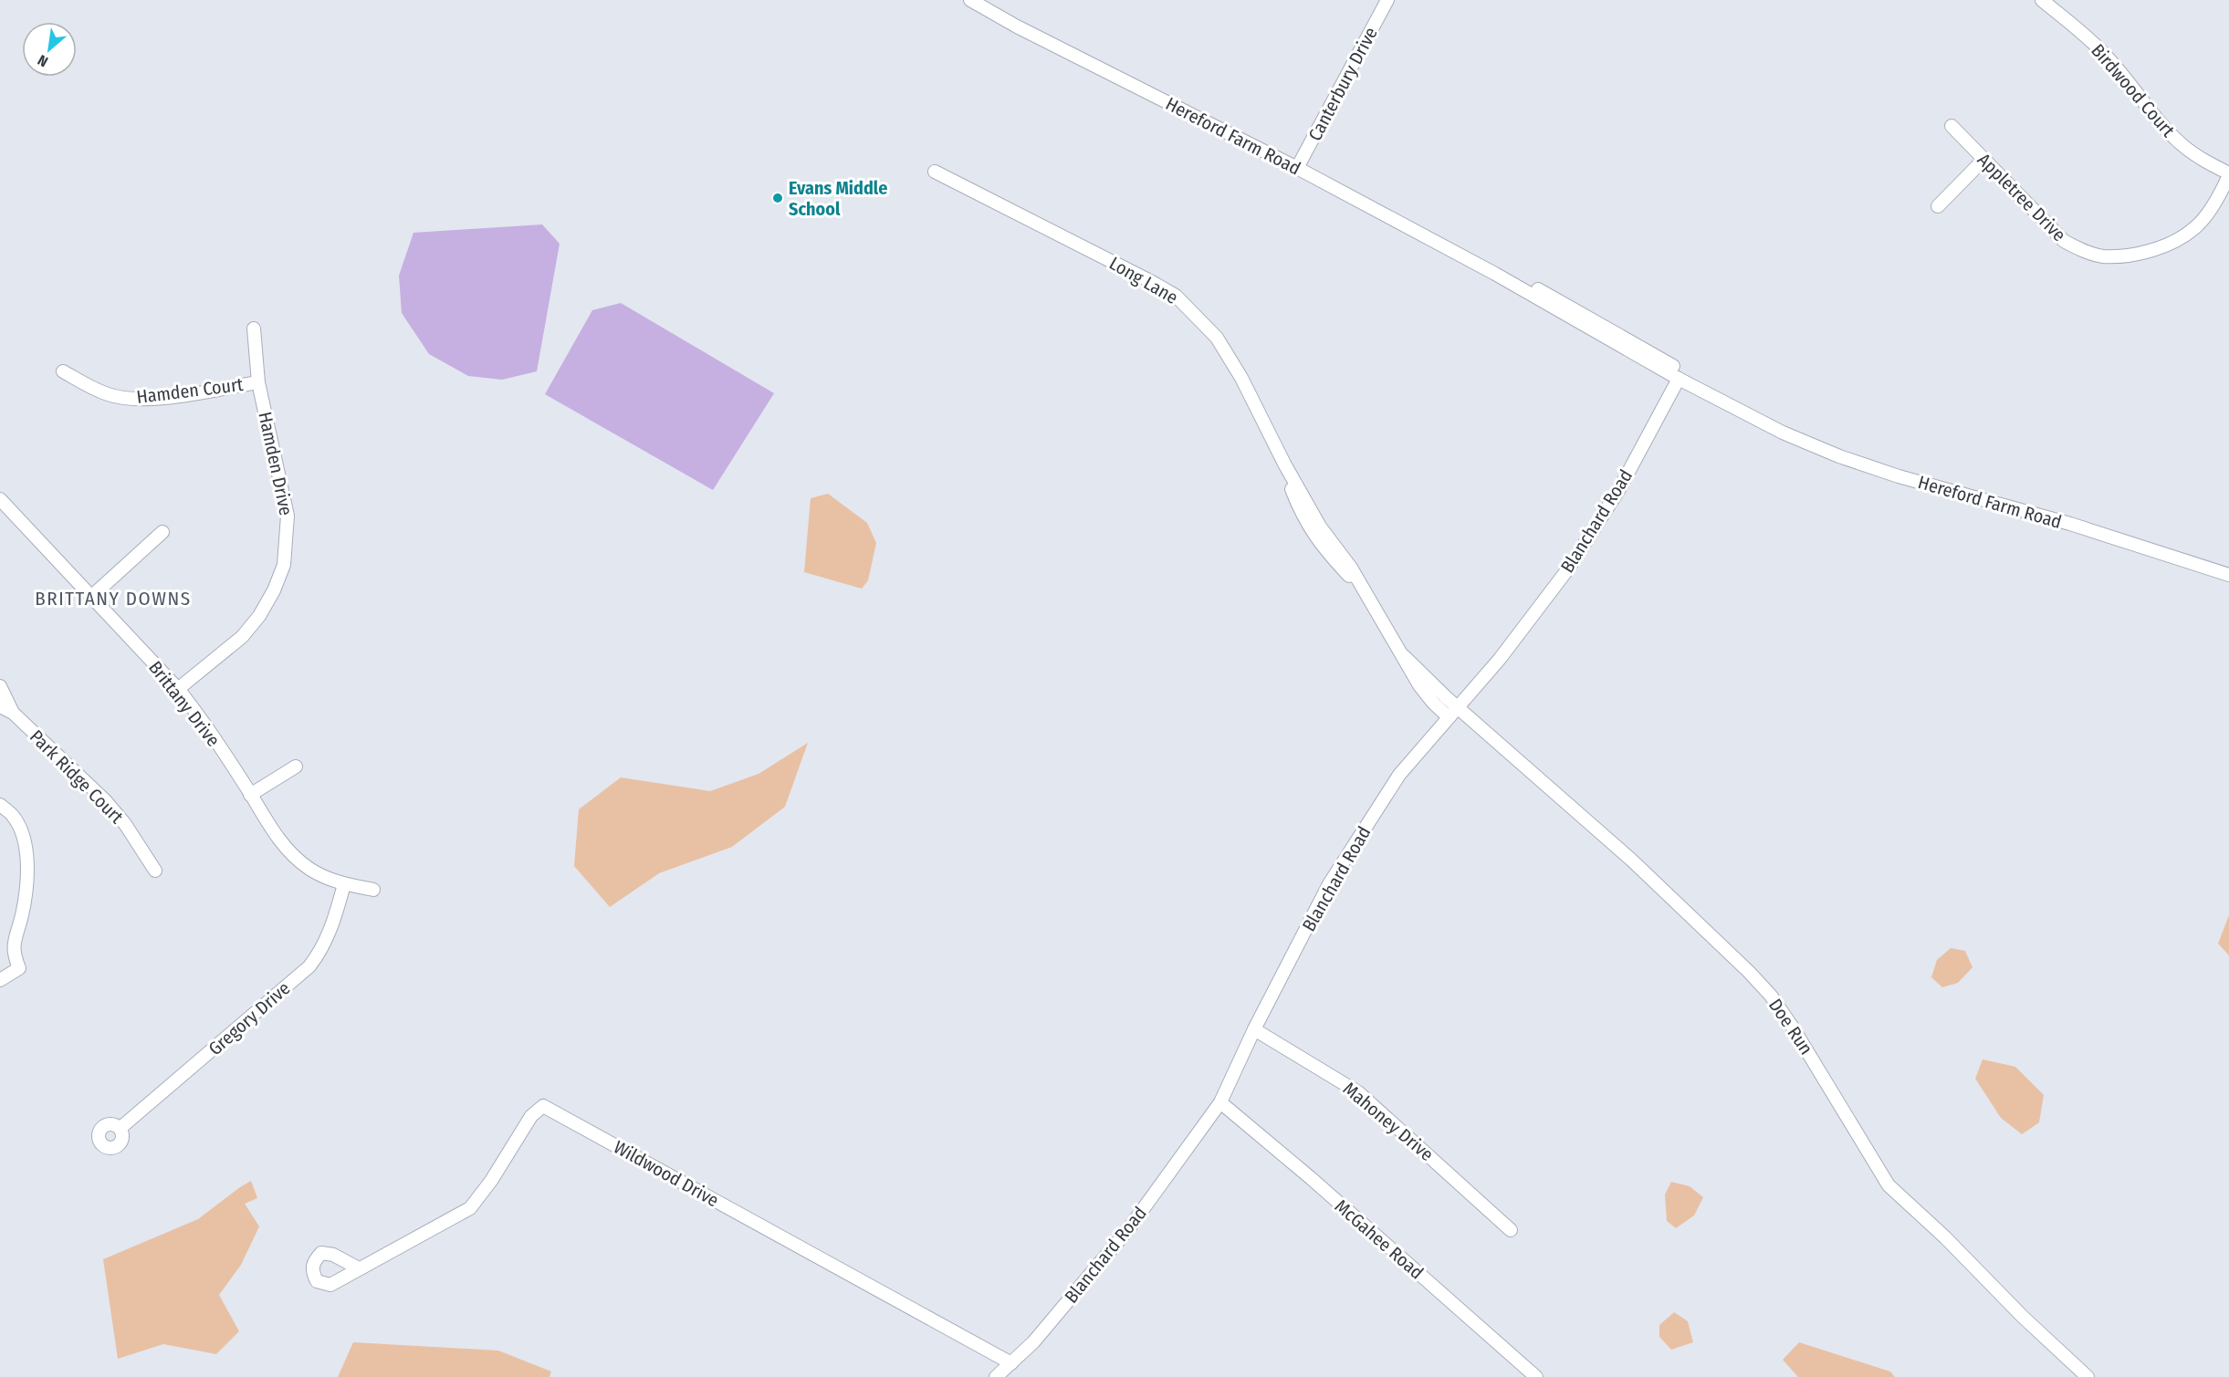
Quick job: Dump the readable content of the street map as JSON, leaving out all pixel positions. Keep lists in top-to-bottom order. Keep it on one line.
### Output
{"streets":{"street":["Canterbury Drive","Birdwood Court","Hereford Farm Road","Appletree Drive","Long Lane","Hamden Court","Hamden Drive","Blanchard Road","Brittany Drive","Park Ridge Court","Gregory Drive","Doe Run","Mahoney Drive","Wildwood Drive","McGahee Road"]},"crossings":[["Canterbury Drive","Hereford Farm Road"],["Birdwood Court","Appletree Drive"],["Hereford Farm Road","Blanchard Road"],["Long Lane","Blanchard Road"],["Long Lane","Doe Run"],["Hamden Court","Hamden Drive"],["Hamden Drive","Brittany Drive"],["Blanchard Road","Doe Run"],["Blanchard Road","Mahoney Drive"],["Blanchard Road","Wildwood Drive"],["Blanchard Road","McGahee Road"],["Brittany Drive","Gregory Drive"]],"districts":["BRITTANY DOWNS"],"places":["Evans Middle School"],"north":"bottom left"}
